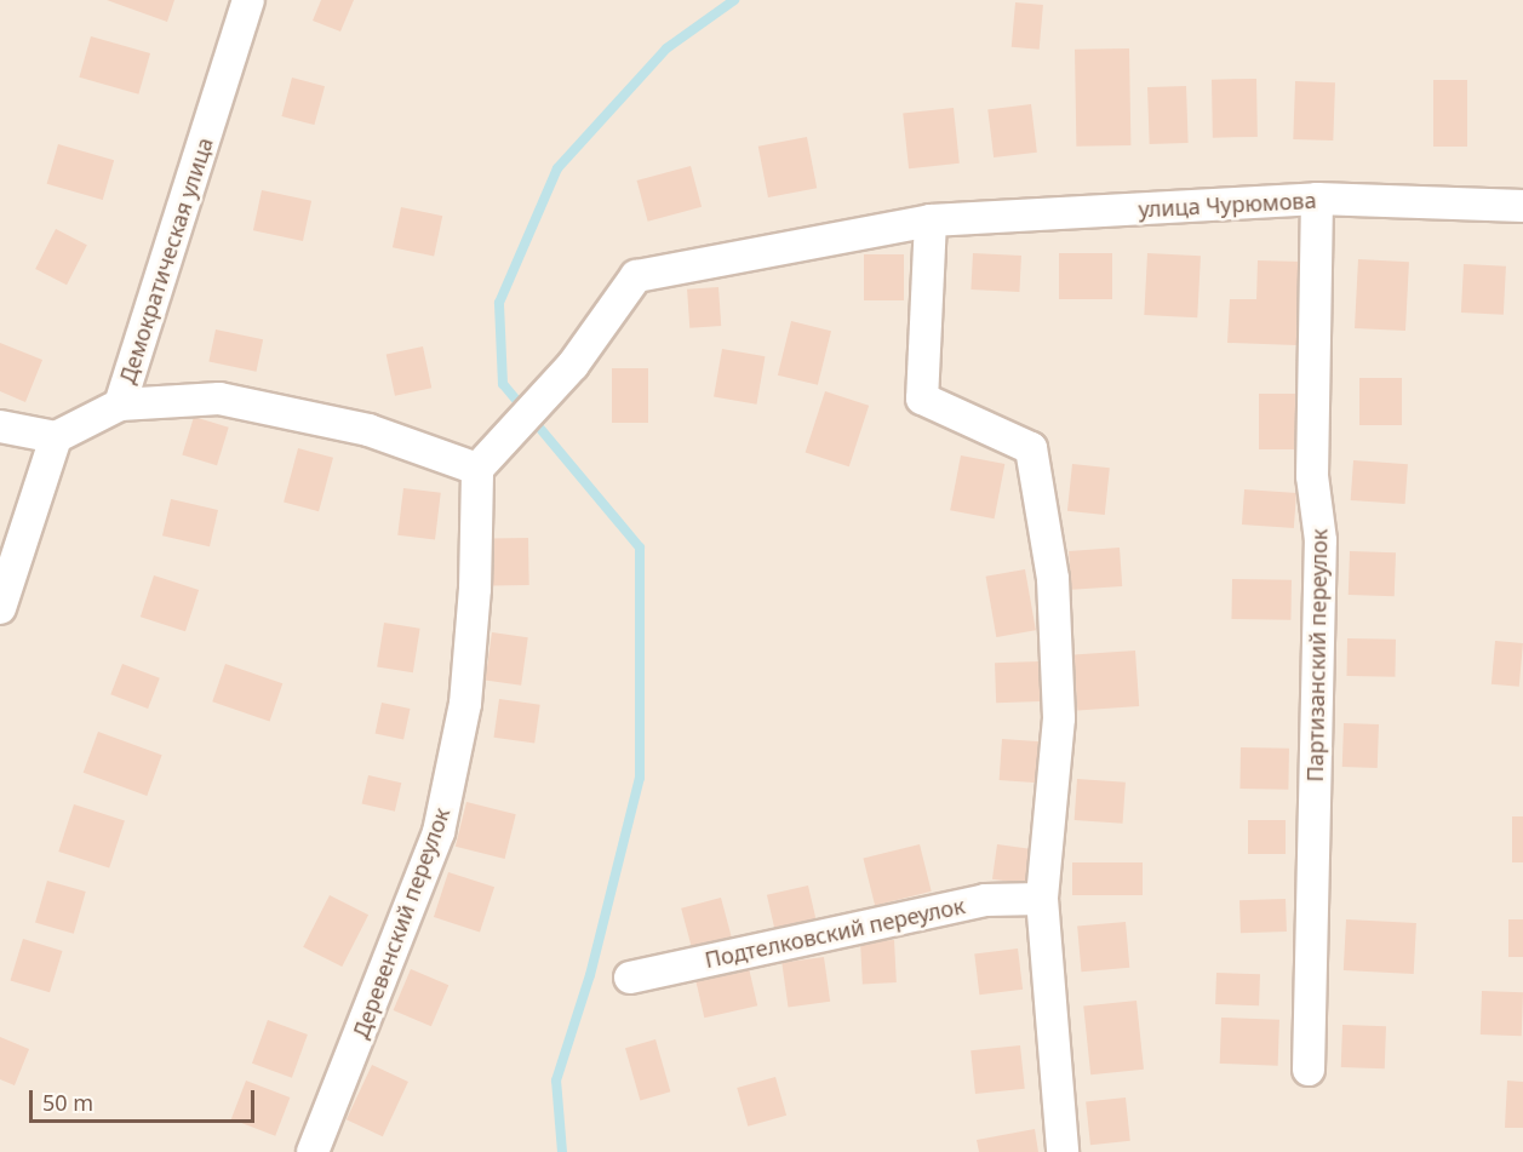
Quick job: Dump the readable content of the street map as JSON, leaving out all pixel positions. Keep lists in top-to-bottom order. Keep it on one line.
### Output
{"streets":{"street":["улица Чурюмова","Демократическая улица","Партизанский переулок","Деревенский переулок","Подтелковский переулок"]},"crossings":[["улица Чурюмова","Партизанский переулок"],["улица Чурюмова","Деревенский переулок"]],"scale_bar":"50 m"}
